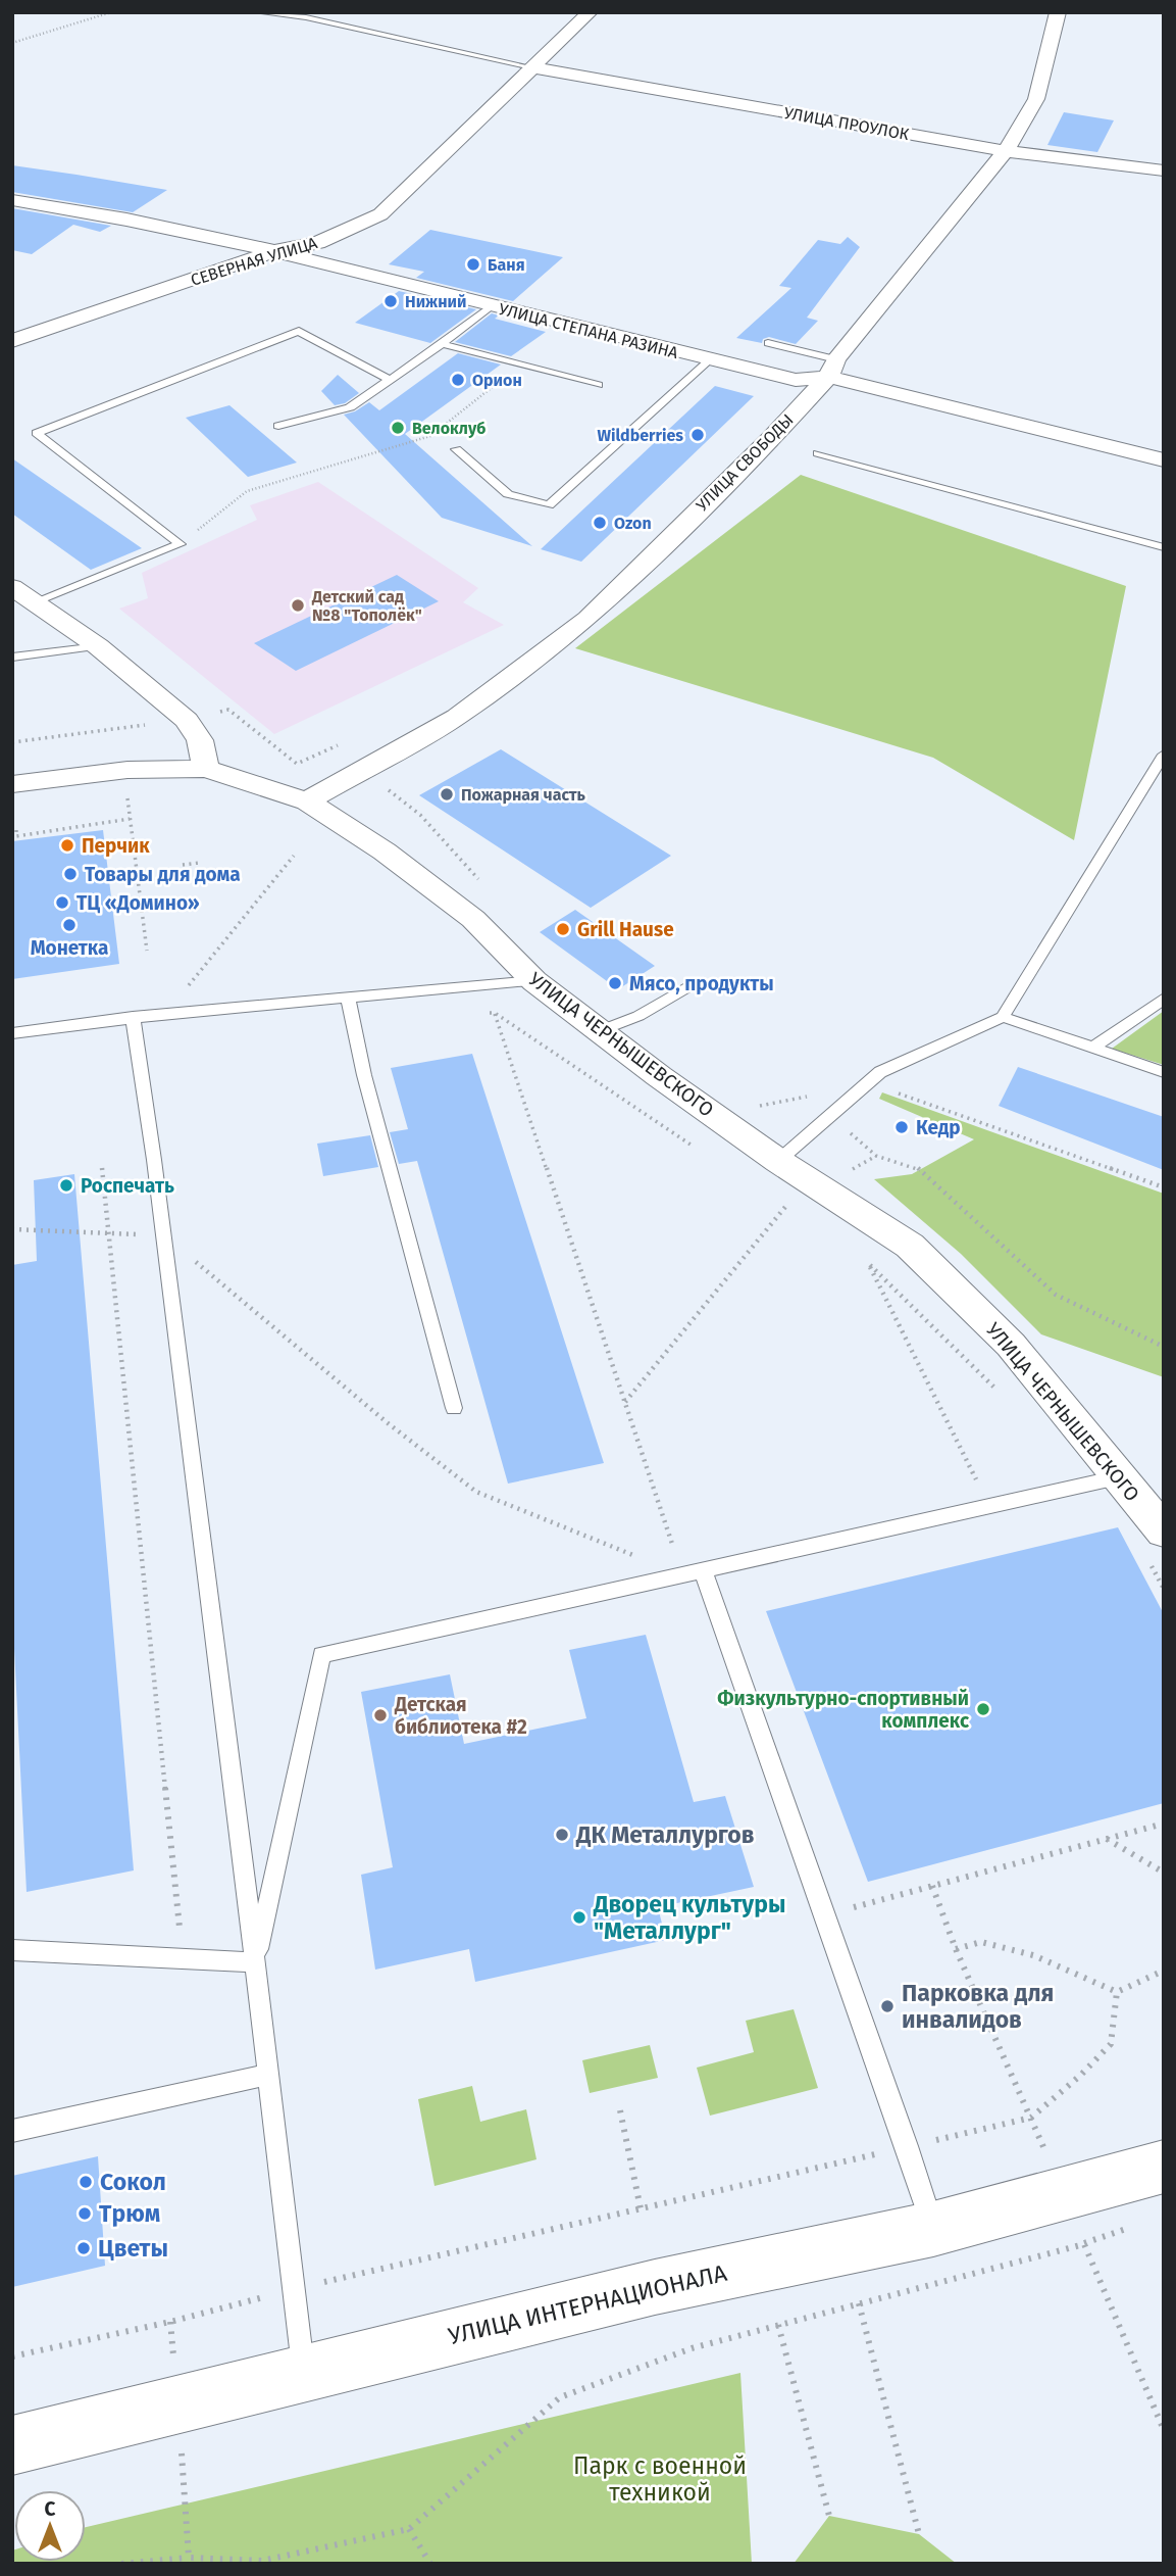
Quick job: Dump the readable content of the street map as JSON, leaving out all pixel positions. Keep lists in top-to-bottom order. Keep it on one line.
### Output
{"streets":{"main road":["УЛИЦА ИНТЕРНАЦИОНАЛА"],"street":["УЛИЦА ПРОУЛОК","СЕВЕРНАЯ УЛИЦА","УЛИЦА СТЕПАНА РАЗИНА","УЛИЦА СВОБОДЫ","УЛИЦА ЧЕРНЫШЕВСКОГО"]},"crossings":[["УЛИЦА ПРОУЛОК","СЕВЕРНАЯ УЛИЦА"],["УЛИЦА ПРОУЛОК","УЛИЦА СВОБОДЫ"],["СЕВЕРНАЯ УЛИЦА","УЛИЦА СТЕПАНА РАЗИНА"],["УЛИЦА СТЕПАНА РАЗИНА","УЛИЦА СВОБОДЫ"],["УЛИЦА СВОБОДЫ","УЛИЦА ЧЕРНЫШЕВСКОГО"]],"parks":["Парк с военной техникой"],"places":["Баня","Нижний","Орион","Велоклуб","Wildberries","Ozon","Детский сад №8 \"Тополёк\"","Пожарная часть","Перчик","Товары для дома","ТЦ «Домино»","Монетка","Grill Hause","Мясо, продукты","Кедр","Роспечать","Физкультурно-спортивный комплекс","Детская библиотека #2","ДК Металлургов","Дворец культуры \"Металлург\"","Парковка для инвалидов","Сокол","Трюм","Цветы"],"north":"top"}
